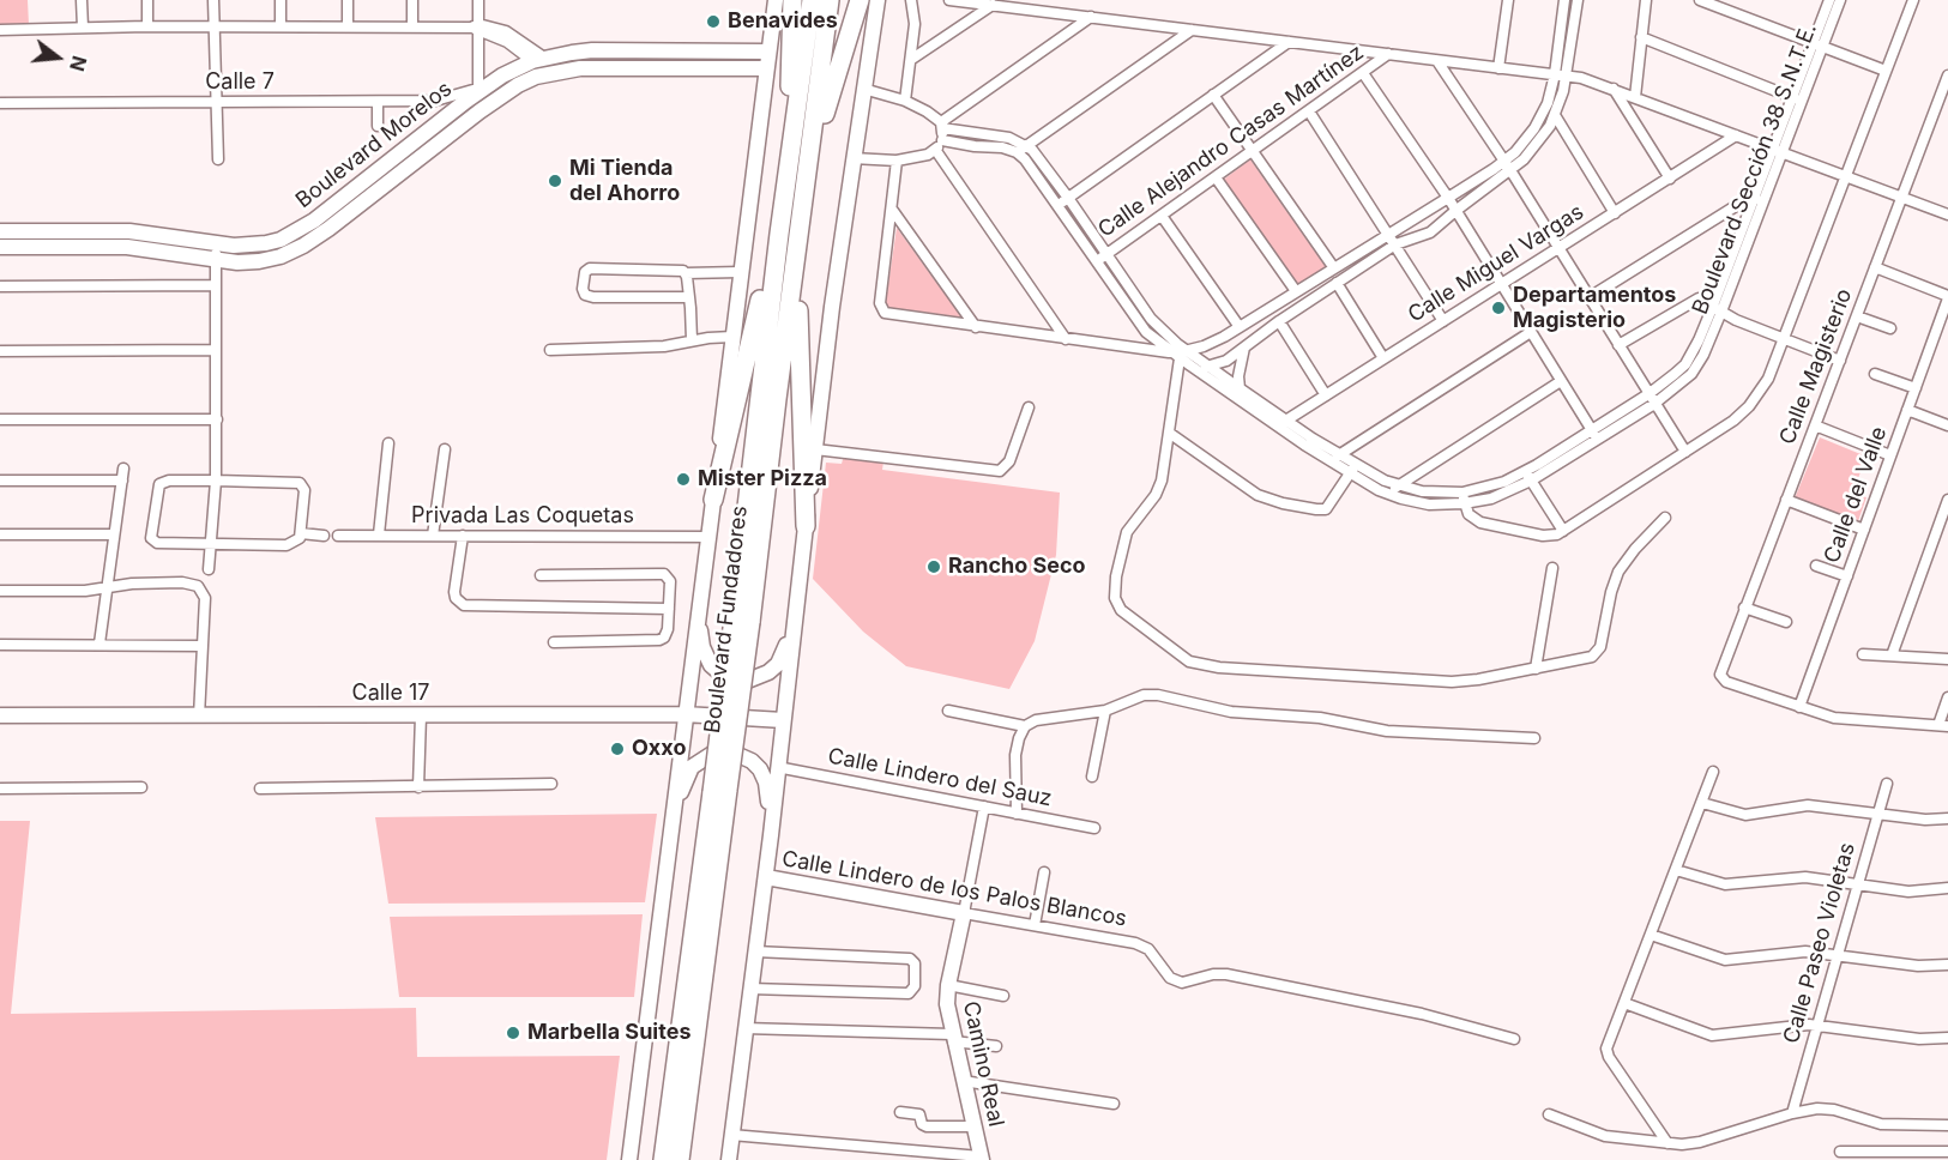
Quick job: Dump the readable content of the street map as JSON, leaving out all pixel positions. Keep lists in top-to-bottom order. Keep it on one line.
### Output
{"streets":{"highway":["Boulevard Fundadores"],"street":["Calle 7","Calle Alejandro Casas Martínez","Boulevard Morelos","Boulevard Sección 38 S.N.T.E.","Calle Miguel Vargas","Calle Magisterio","Calle del Valle","Privada Las Coquetas","Calle 17","Calle Lindero del Sauz","Calle Lindero de los Palos Blancos","Calle Paseo Violetas","Camino Real"]},"crossings":[["Calle 7","Boulevard Morelos"],["Calle Alejandro Casas Martínez","Boulevard Sección 38 S.N.T.E."],["Boulevard Sección 38 S.N.T.E.","Calle Miguel Vargas"],["Calle Magisterio","Calle del Valle"],["Calle Lindero del Sauz","Camino Real"],["Calle Lindero de los Palos Blancos","Camino Real"]],"places":["Benavides","Mi Tienda del Ahorro","Departamentos Magisterio","Mister Pizza","Rancho Seco","Oxxo","Marbella Suites"],"north":"right"}
